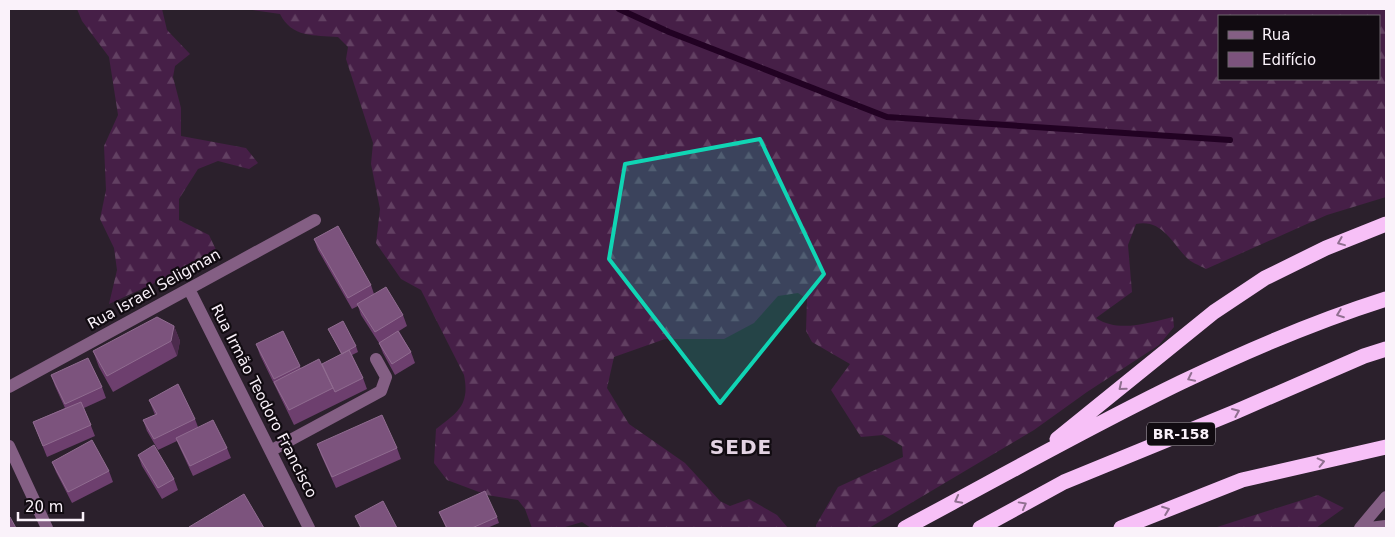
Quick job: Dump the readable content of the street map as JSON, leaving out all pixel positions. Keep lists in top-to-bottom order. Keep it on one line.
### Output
{"streets":{"highway":["BR-158"],"street":["Rua Israel Seligman","Rua Irmão Teodoro Francisco"]},"crossings":[["Rua Israel Seligman","Rua Irmão Teodoro Francisco"]],"districts":["SEDE"],"legend":["Rua","Edifício"],"scale_bar":"20 m"}
